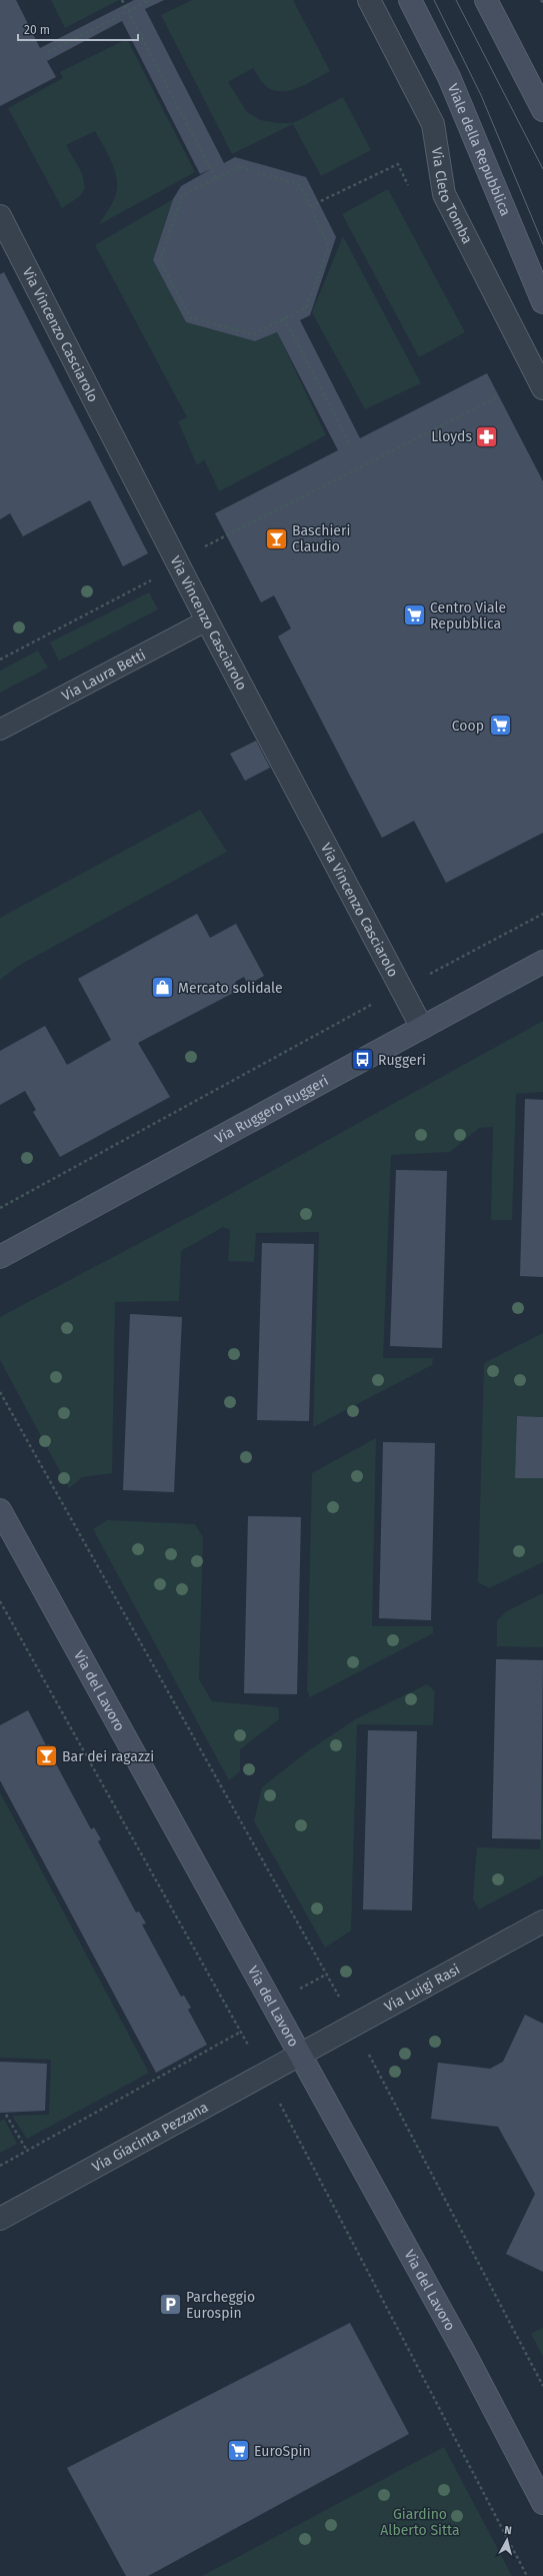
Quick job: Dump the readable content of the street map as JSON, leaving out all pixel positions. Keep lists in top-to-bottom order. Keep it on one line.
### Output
{"streets":{"main road":["Viale della Repubblica","Via Ruggero Ruggeri","Via del Lavoro"],"street":["Via Cleto Tomba","Via Vincenzo Casciarolo","Via Luigi Rasi","Via Giacinta Pezzana"],"lane":["Via Laura Betti"]},"crossings":[["Via Vincenzo Casciarolo","Via Laura Betti"],["Via Vincenzo Casciarolo","Via Ruggero Ruggeri"],["Via del Lavoro","Via Luigi Rasi"],["Via del Lavoro","Via Giacinta Pezzana"],["Via Luigi Rasi","Via Giacinta Pezzana"]],"parks":["Giardino Alberto Sitta"],"places":{"pharmacy":["Lloyds"],"bar":["Baschieri Claudio","Bar dei ragazzi"],"supermarket":["Centro Viale Repubblica","Coop","EuroSpin"],"shop":["Mercato solidale"],"bus stop":["Ruggeri"],"parking":["Parcheggio Eurospin"]},"scale_bar":"20 m","north":"top"}
